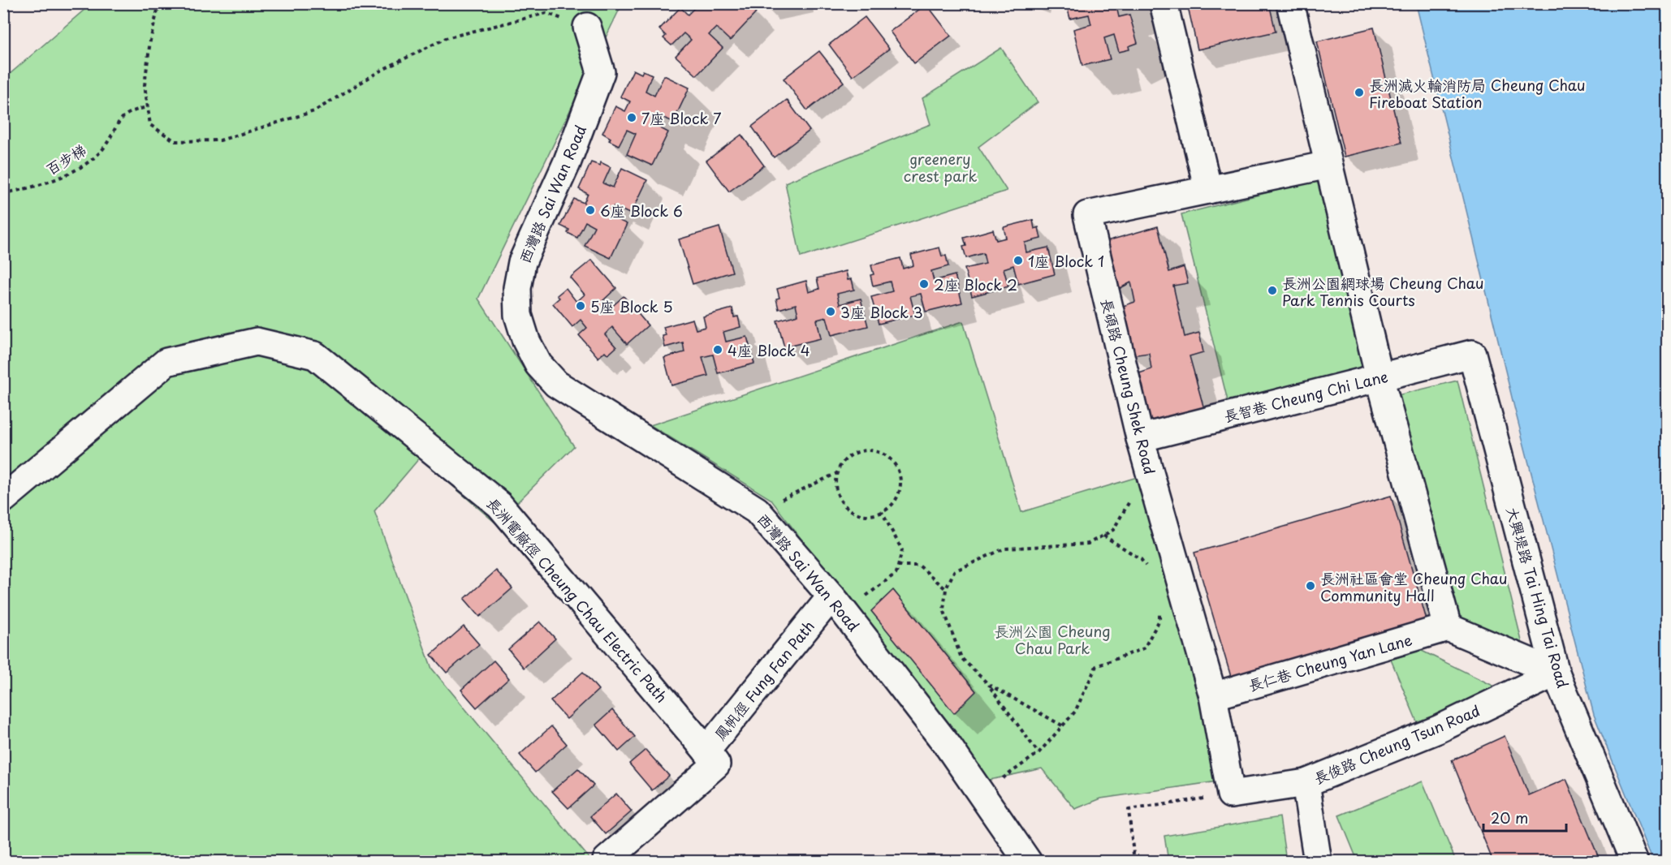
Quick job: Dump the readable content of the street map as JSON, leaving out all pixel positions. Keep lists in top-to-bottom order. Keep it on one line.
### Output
{"streets":{"street":["西灣路 Sai Wan Road","長碩路 Cheung Shek Road","長智巷 Cheung Chi Lane","大興堤路 Tai Hing Tai Road","長洲電廠徑 Cheung Chau Electric Path","長仁巷 Cheung Yan Lane","鳳帆徑 Fung Fan Path","長俊路 Cheung Tsun Road"],"path":["百步梯"]},"crossings":[["西灣路 Sai Wan Road","鳳帆徑 Fung Fan Path"],["長碩路 Cheung Shek Road","長智巷 Cheung Chi Lane"],["長碩路 Cheung Shek Road","長仁巷 Cheung Yan Lane"],["長碩路 Cheung Shek Road","長俊路 Cheung Tsun Road"],["長智巷 Cheung Chi Lane","大興堤路 Tai Hing Tai Road"],["大興堤路 Tai Hing Tai Road","長俊路 Cheung Tsun Road"],["長洲電廠徑 Cheung Chau Electric Path","鳳帆徑 Fung Fan Path"]],"parks":["greenery crest park","長洲公園 Cheung Chau Park"],"places":["長洲滅火輪消防局 Cheung Chau Fireboat Station","7座 Block 7","6座 Block 6","1座 Block 1","2座 Block 2","長洲公園網球場 Cheung Chau Park Tennis Courts","5座 Block 5","3座 Block 3","4座 Block 4","長洲社區會堂 Cheung Chau Community Hall"],"scale_bar":"20 m"}
